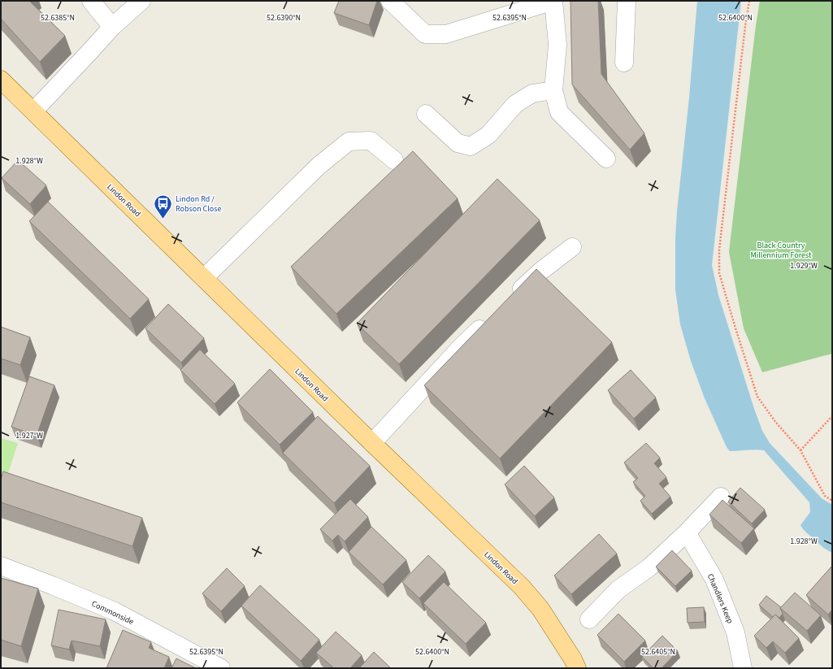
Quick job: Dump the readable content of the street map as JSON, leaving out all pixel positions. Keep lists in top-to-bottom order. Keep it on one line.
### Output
{"streets":{"main road":["Lindon Road"],"street":["Chandlers Keep","Commonside"]},"parks":["Black Country Millennium Forest"],"places":{"bus stop":["Lindon Rd / Robson Close"]},"coordinates":["52.6385°N","52.6390°N","52.6395°N","52.6400°N","1.928°W","1.929°W","1.927°W","52.6405°N"]}
